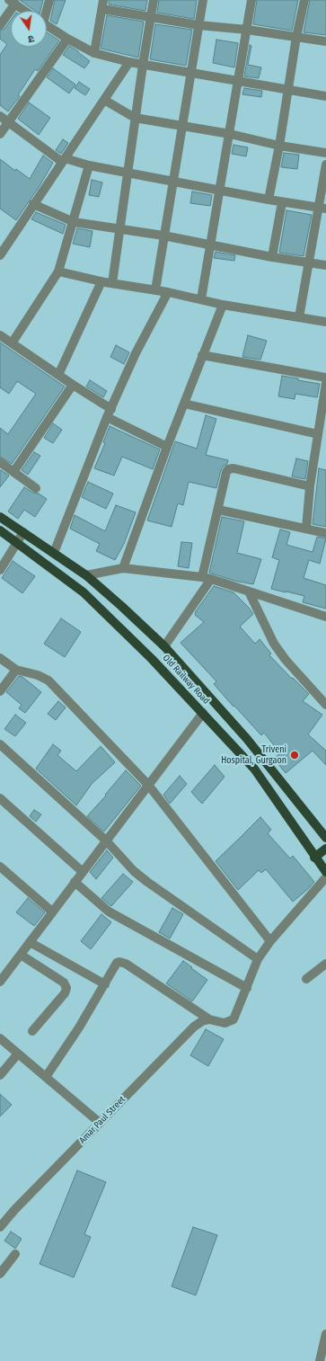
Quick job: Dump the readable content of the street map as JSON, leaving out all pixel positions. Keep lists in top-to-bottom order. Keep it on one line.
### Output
{"streets":{"main road":["Old Railway Road"],"street":["Amar Paul Street"]},"places":["Triveni Hospital, Gurgaon"],"north":"bottom"}
